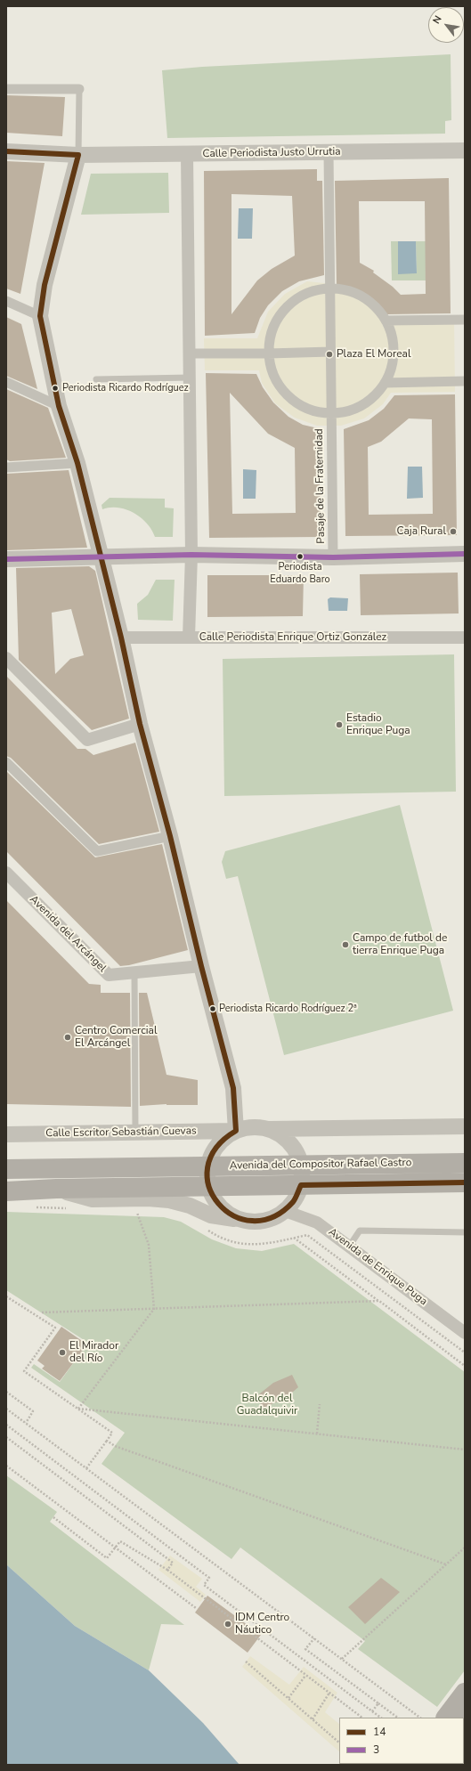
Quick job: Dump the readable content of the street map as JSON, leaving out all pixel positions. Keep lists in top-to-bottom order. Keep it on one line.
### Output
{"streets":{"main road":["Avenida del Compositor Rafael Castro"],"street":["Calle Periodista Justo Urrutia","Pasaje de la Fraternidad","Calle Periodista Enrique Ortiz González","Avenida del Arcángel","Calle Escritor Sebastián Cuevas","Avenida de Enrique Puga"]},"crossings":[["Avenida del Compositor Rafael Castro","Avenida de Enrique Puga"]],"parks":["Balcón del Guadalquivir"],"places":["Plaza El Moreal","Periodista Ricardo Rodríguez","Caja Rural","Periodista Eduardo Baro","Estadio Enrique Puga","Campo de futbol de tierra Enrique Puga","Periodista Ricardo Rodríguez 2ª","Centro Comercial El Arcángel","El Mirador del Río","IDM Centro Náutico"],"lines":["transit line 14","transit line 3"],"legend":["14","3"],"north":"top left"}
